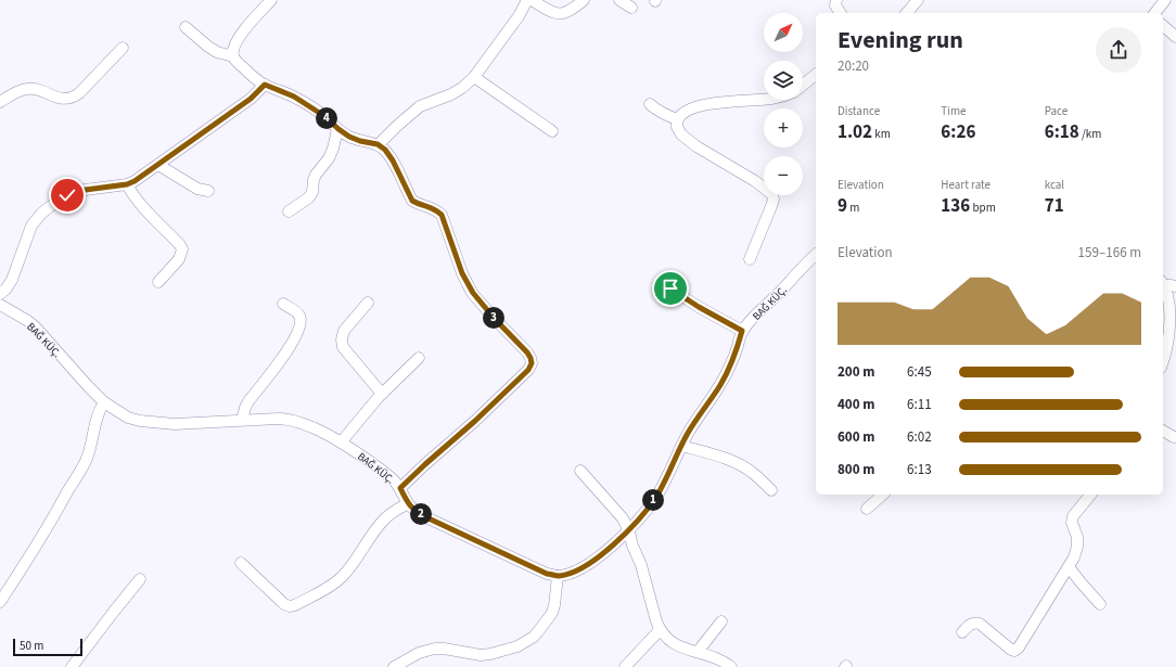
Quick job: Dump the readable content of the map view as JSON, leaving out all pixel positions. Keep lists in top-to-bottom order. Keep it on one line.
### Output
{"streets":{"street":["BAĞ KÜÇ."]},"scale_bar":"50 m","north":"top right","page":{"map_buttons":["+","−"],"heading":["Evening run","20:20"],"stats":[["Distance","1.02 km"],["Time","6:26"],["Pace","6:18 /km"],["Elevation","9 m"],["Heart rate","136 bpm"],["kcal","71"]],"pins":["4","3","1","2"],"chart":["Elevation","159–166 m"],"list":[{"name":"200 m","note":"6:45"},{"name":"400 m","note":"6:11"},{"name":"600 m","note":"6:02"},{"name":"800 m","note":"6:13"}],"scale":"50 m"}}
